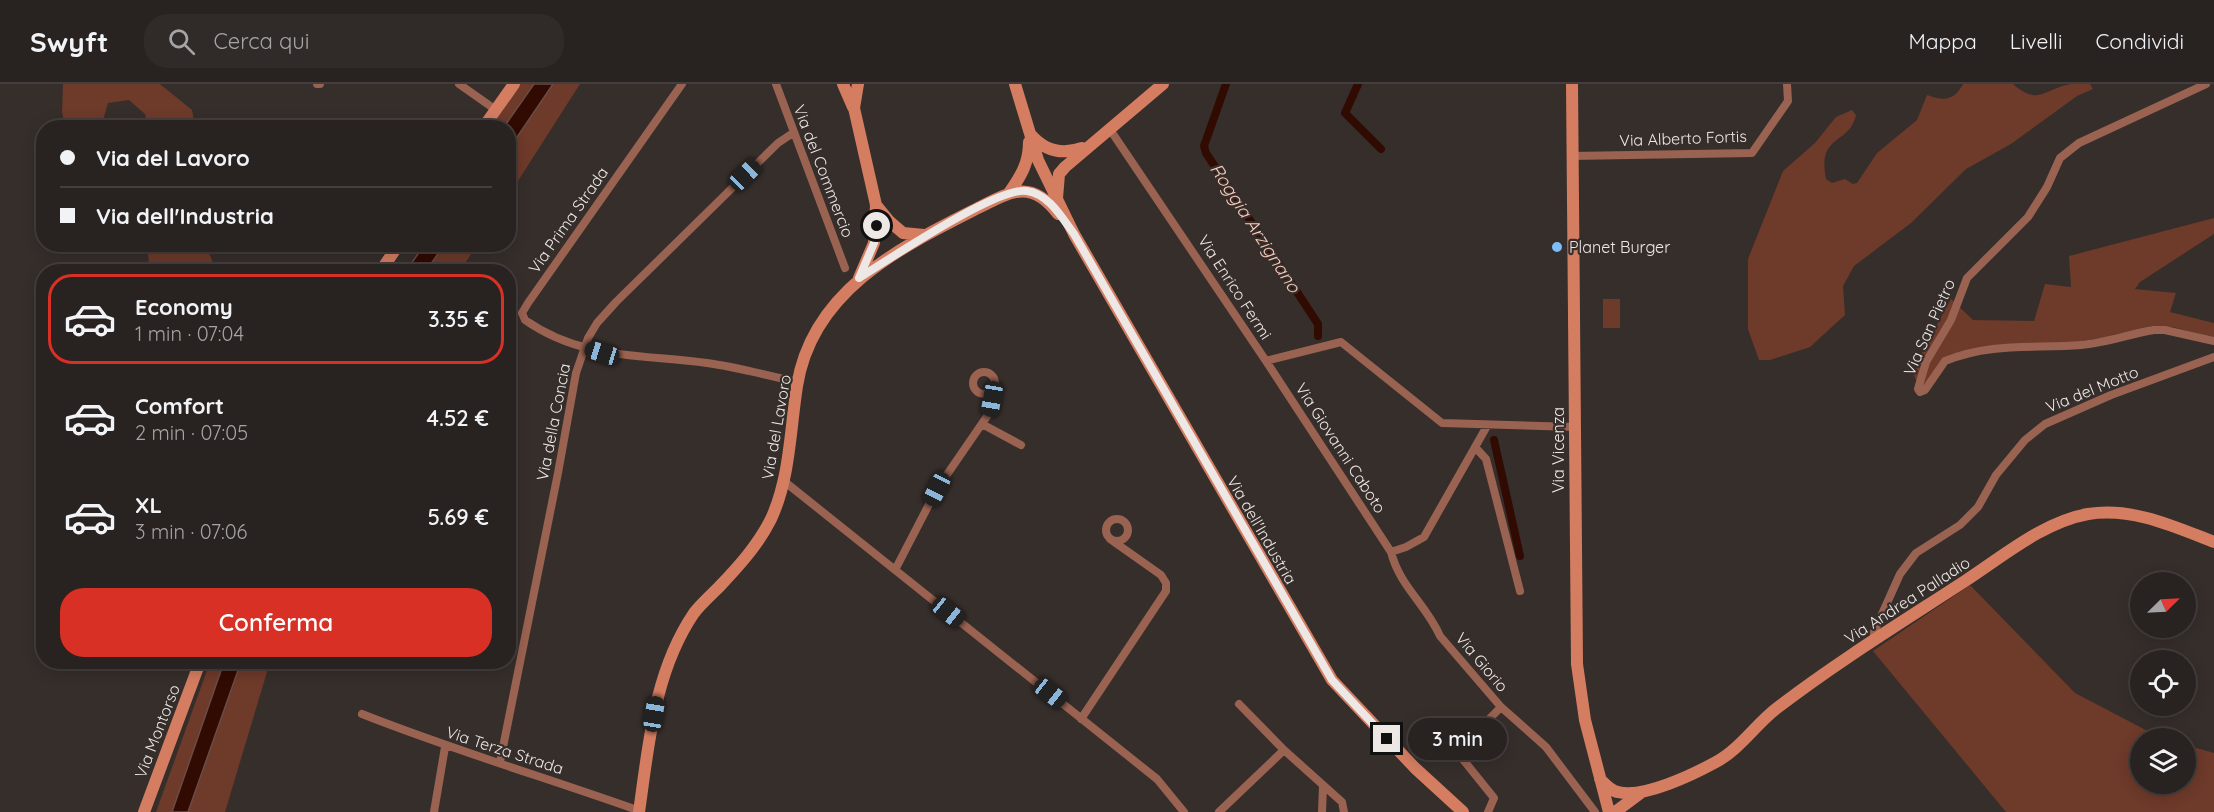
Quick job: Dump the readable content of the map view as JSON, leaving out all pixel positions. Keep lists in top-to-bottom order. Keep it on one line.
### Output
{"streets":{"street":["Via Alberto Fortis","Via del Commercio","Via Prima Strada","Via Enrico Fermi","Via San Pietro","Via del Motto","Via della Concia","Via del Lavoro","Via Giovanni Caboto","Via Vicenza","Via dell'Industria","Via Andrea Palladio","Via Giorio","Via Montorso","Via Terza Strada"]},"crossings":[["Via Alberto Fortis","Via Vicenza"],["Via del Commercio","Via della Concia"],["Via Prima Strada","Via della Concia"],["Via Prima Strada","Via del Lavoro"],["Via Enrico Fermi","Via Giovanni Caboto"],["Via Enrico Fermi","Via Vicenza"],["Via del Motto","Via Andrea Palladio"],["Via della Concia","Via Terza Strada"],["Via del Lavoro","Via dell'Industria"],["Via del Lavoro","Via Terza Strada"],["Via Giovanni Caboto","Via Giorio"]],"water":["Roggia Arzignano"],"places":["Planet Burger"],"north":"top right","page":{"header":"Swyft","search":"Cerca qui","nav":["Mappa","Livelli","Condividi"],"banner":["Via del Lavoro","Via dell'Industria"],"list":[{"name":"Economy","note":"1 min · 07:04","value":"3.35 €"},{"name":"Comfort","note":"2 min · 07:05","value":"4.52 €"},{"name":"XL","note":"3 min · 07:06","value":"5.69 €"}],"buttons":"Conferma","bubble":"3 min"}}
